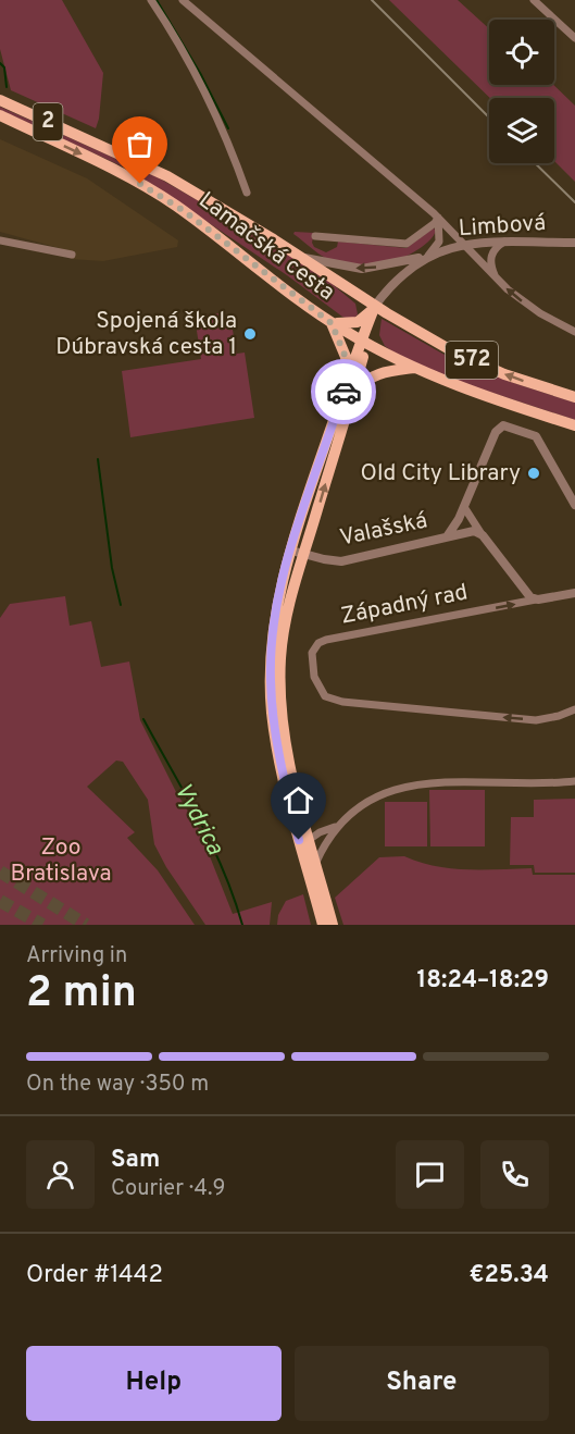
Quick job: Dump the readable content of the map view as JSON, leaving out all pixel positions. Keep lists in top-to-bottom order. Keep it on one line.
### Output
{"streets":{"main road":["2","Lamačská cesta","572"],"street":["Limbová","Valašská","Západný rad"]},"crossings":[["Limbová","Lamačská cesta"],["Limbová","572"],["Lamačská cesta","572"]],"water":["Vydrica"],"parks":["Zoo Bratislava"],"places":["Spojená škola Dúbravská cesta 1","Old City Library"],"page":{"heading":["2 min","Arriving in","18:24–18:29"],"panel":["Sam","Courier · 4.9","Order #1442","€25.34"],"bar":"On the way · 350 m","buttons":["Help","Share"]}}
